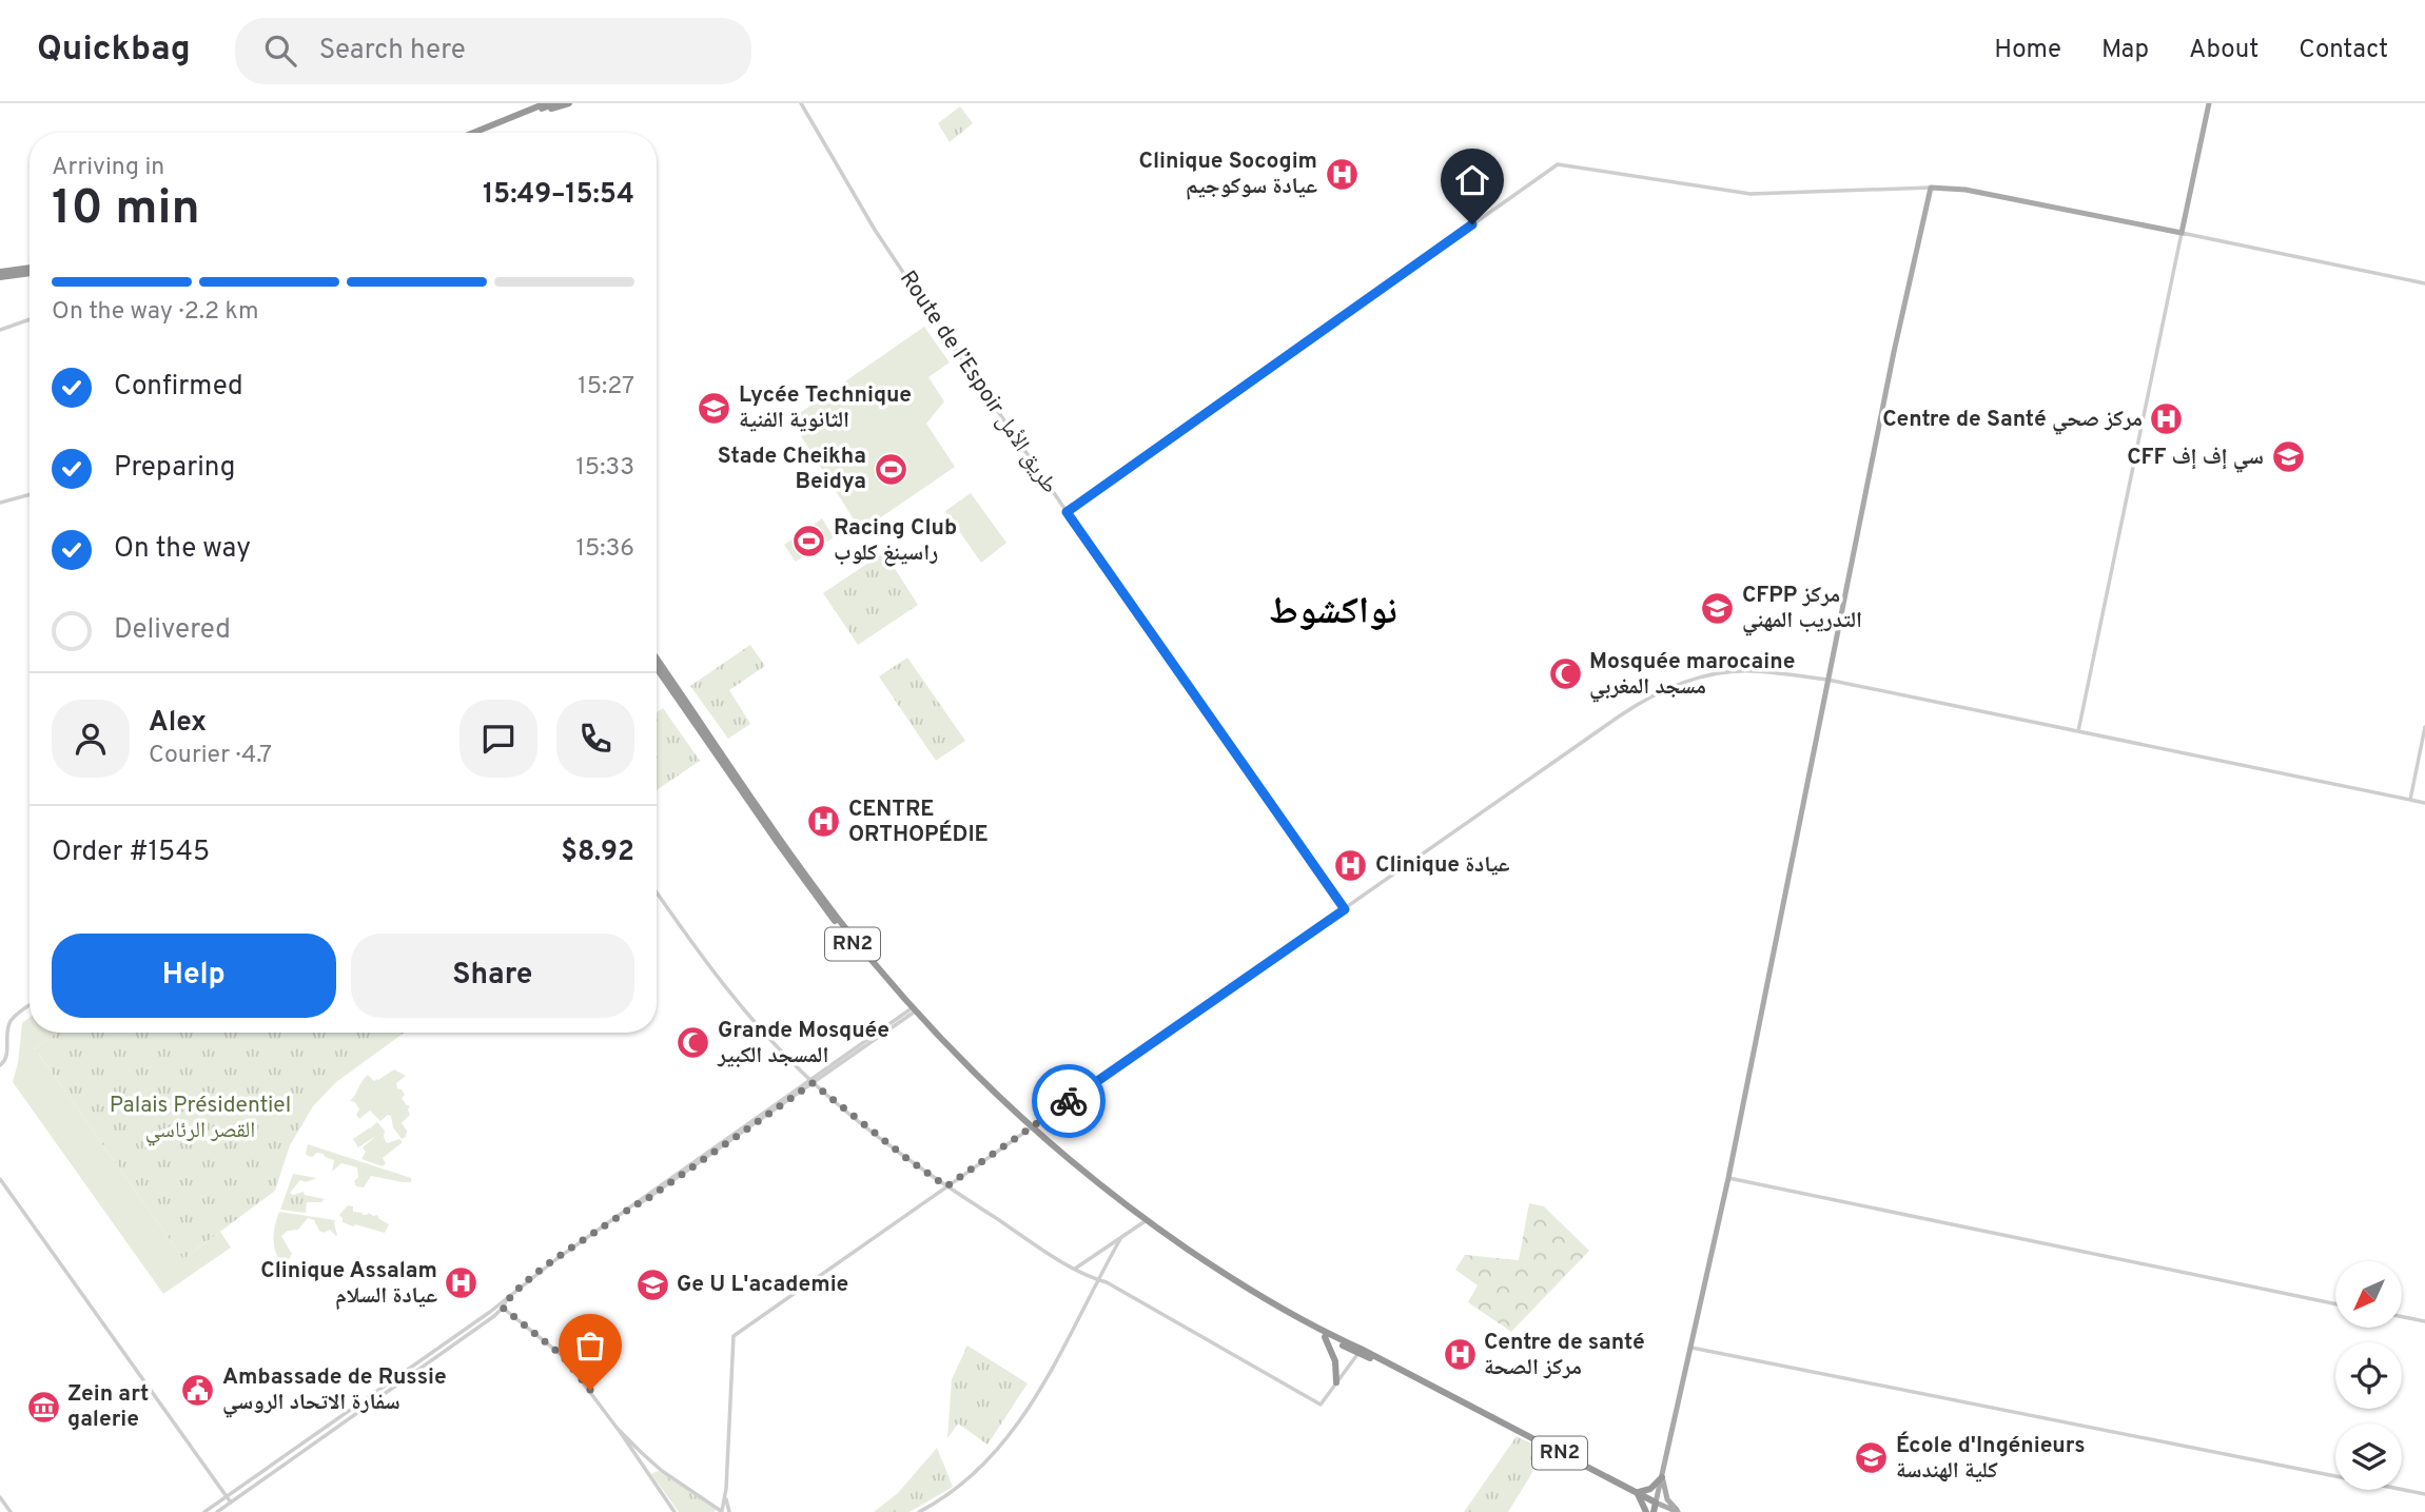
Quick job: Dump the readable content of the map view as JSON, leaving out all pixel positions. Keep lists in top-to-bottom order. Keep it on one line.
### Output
{"streets":{"highway":["RN2"],"street":["Route de l’Espoir طريق الأمل"]},"districts":["نواكشوط"],"parks":["Palais Présidentiel القصر الرئاسي"],"places":{"hospital":["Clinique Socogim عيادة سوكوجيم","Centre de Santé مركز صحي","CENTRE ORTHOPÉDIE","Clinique عيادة","Clinique Assalam عيادة السلام","Centre de santé مركز الصحة"],"school or university":["Lycée Technique الثانوية الفنية","CFF سي إف إف","CFPP مركز التدريب المهني","Ge U L'academie","École d'Ingénieurs كلية الهندسة"],"sports":["Stade Cheikha Beidya","Racing Club راسينغ كلوب"],"mosque":["Mosquée marocaine مسجد المغربي","Grande Mosquée المسجد الكبير"],"public building":["Ambassade de Russie سفارة الاتحاد الروسي"],"museum":["Zein art galerie"]},"north":"bottom left","page":{"header":"Quickbag","search":"Search here","nav":["Home","Map","About","Contact"],"heading":["10 min","Arriving in","15:49–15:54"],"panel":["Alex","Courier · 4.7","Order #1545","$8.92"],"bar":"On the way · 2.2 km","list":[["Confirmed","15:27"],["Preparing","15:33"],["On the way","15:36"],"Delivered"],"buttons":["Help","Share"]}}
